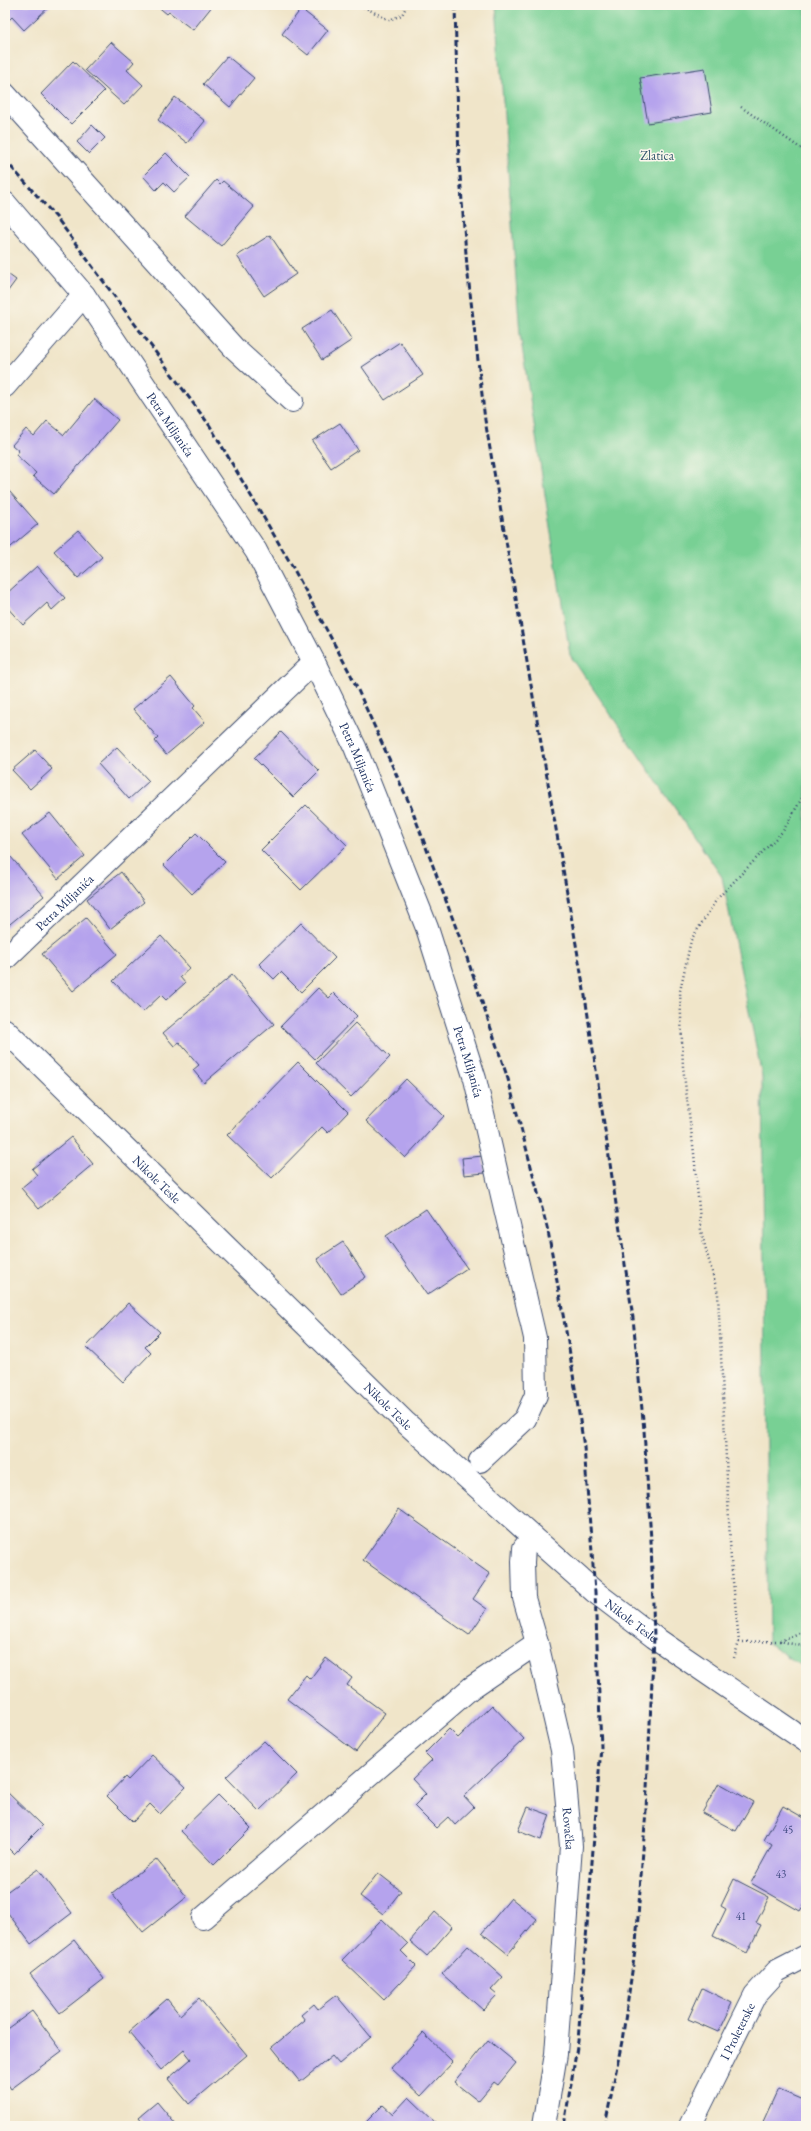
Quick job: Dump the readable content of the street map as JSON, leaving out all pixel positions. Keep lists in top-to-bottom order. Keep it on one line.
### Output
{"streets":{"street":["Petra Miljanića","Nikole Tesle","Rovačka","I Proleterske"]},"crossings":[["Nikole Tesle","Rovačka"]],"parks":["Zlatica"],"house_numbers":["45","43","41"]}
